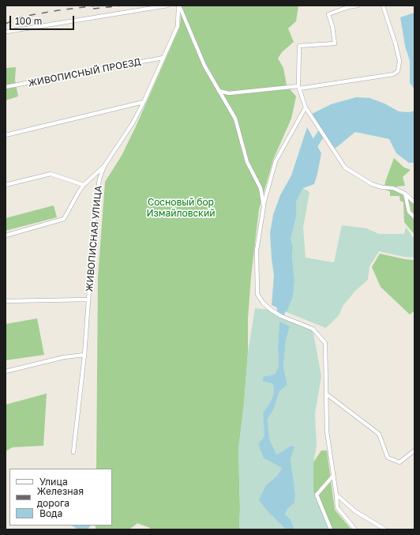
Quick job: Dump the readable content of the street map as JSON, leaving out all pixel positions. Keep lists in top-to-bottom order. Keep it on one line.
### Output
{"streets":{"street":["ЖИВОПИСНЫЙ ПРОЕЗД","ЖИВОПИСНАЯ УЛИЦА"]},"crossings":[["ЖИВОПИСНЫЙ ПРОЕЗД","ЖИВОПИСНАЯ УЛИЦА"]],"parks":["Сосновый бор Измайловский"],"legend":["Улица","Железная дорога","Вода"],"scale_bar":"100 m"}
